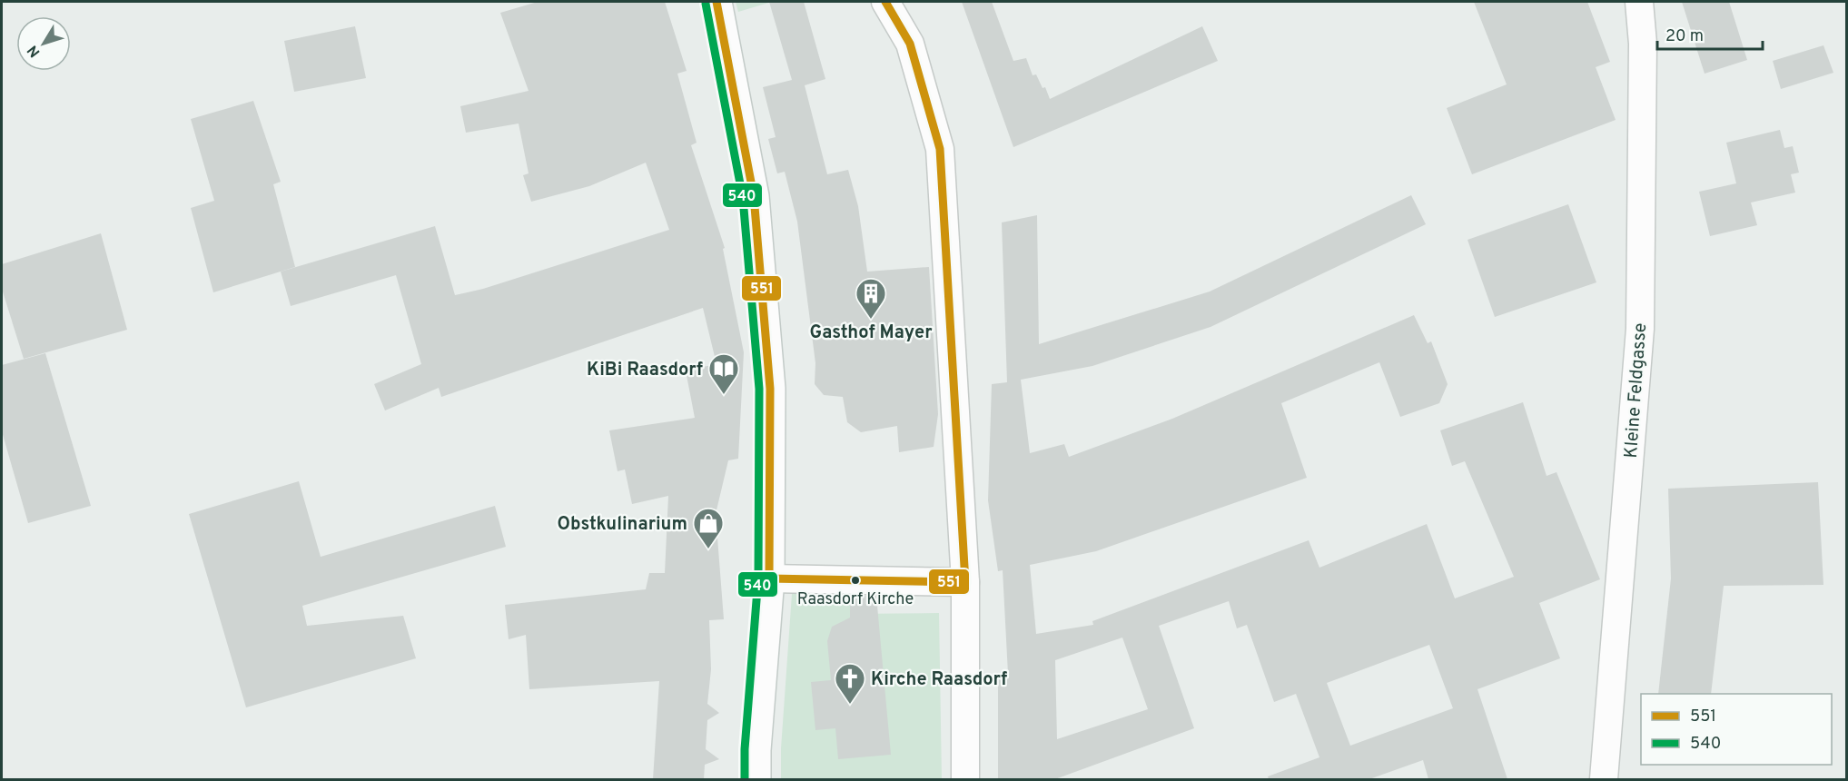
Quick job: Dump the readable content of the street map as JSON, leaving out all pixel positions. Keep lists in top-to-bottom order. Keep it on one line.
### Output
{"streets":{"street":["Kleine Feldgasse"]},"places":{"building":["Gasthof Mayer"],"library":["KiBi Raasdorf"],"shop":["Obstkulinarium"],"other":["Raasdorf Kirche"],"church":["Kirche Raasdorf"]},"lines":["transit line 551","transit line 540"],"legend":["551","540"],"scale_bar":"20 m","north":"bottom left"}
